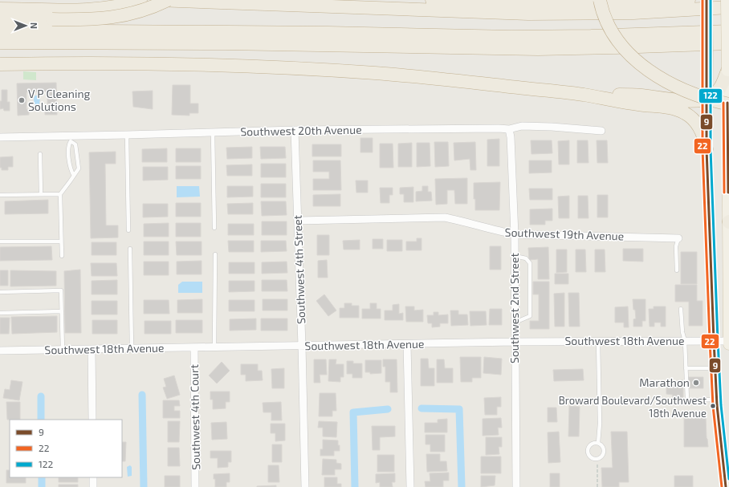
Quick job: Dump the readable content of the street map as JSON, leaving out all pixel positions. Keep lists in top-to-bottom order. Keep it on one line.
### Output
{"streets":{"street":["Southwest 20th Avenue","Southwest 19th Avenue","Southwest 4th Street","Southwest 2nd Street","Southwest 18th Avenue","Southwest 4th Court"]},"crossings":[["Southwest 20th Avenue","Southwest 4th Street"],["Southwest 20th Avenue","Southwest 2nd Street"],["Southwest 19th Avenue","Southwest 4th Street"],["Southwest 19th Avenue","Southwest 2nd Street"],["Southwest 4th Street","Southwest 18th Avenue"],["Southwest 2nd Street","Southwest 18th Avenue"],["Southwest 18th Avenue","Southwest 4th Court"]],"places":["V P Cleaning Solutions","Marathon","Broward Boulevard/Southwest 18th Avenue"],"lines":["transit line 9","transit line 22","transit line 122"],"legend":["9","22","122"],"north":"right"}
